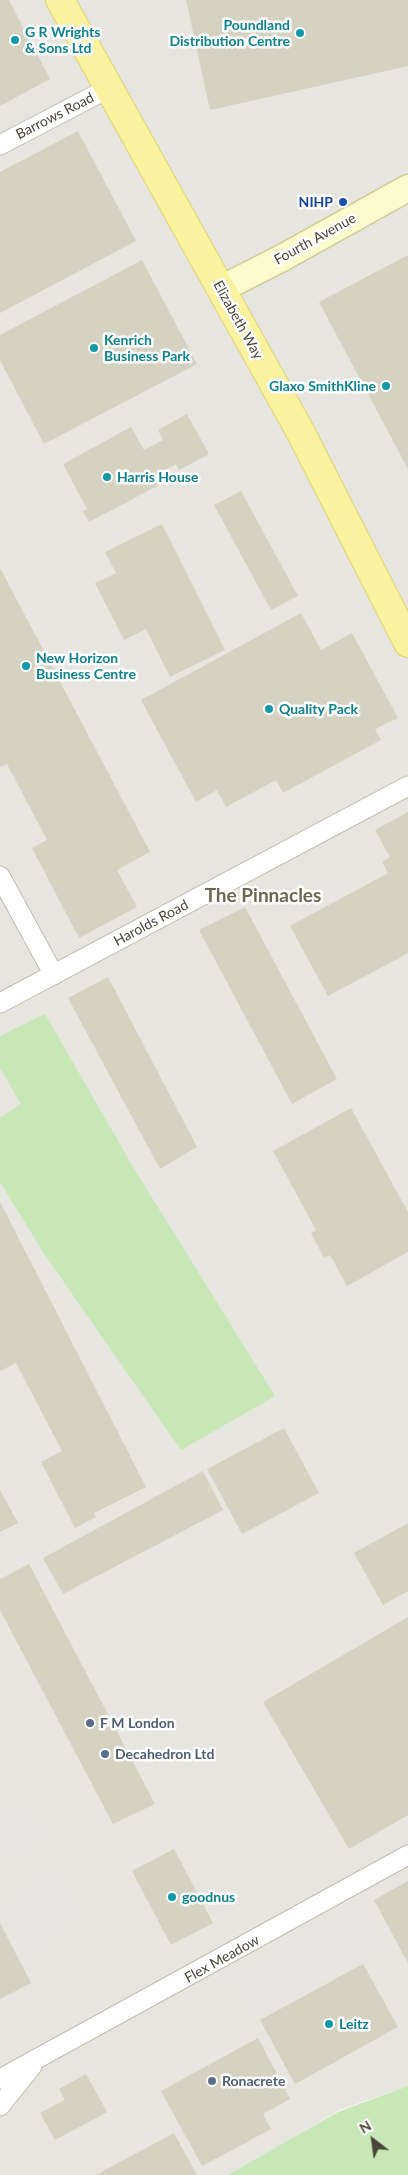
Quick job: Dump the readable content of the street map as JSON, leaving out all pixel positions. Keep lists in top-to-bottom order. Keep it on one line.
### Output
{"streets":{"main road":["Elizabeth Way"],"street":["Barrows Road","Fourth Avenue","Harolds Road","Flex Meadow"]},"crossings":[["Barrows Road","Elizabeth Way"],["Fourth Avenue","Elizabeth Way"]],"districts":["The Pinnacles"],"places":["Poundland Distribution Centre","G R Wrights & Sons Ltd","NIHP","Kenrich Business Park","Glaxo SmithKline","Harris House","New Horizon Business Centre","Quality Pack","F M London","Decahedron Ltd","goodnus","Leitz","Ronacrete"],"north":"top left"}
